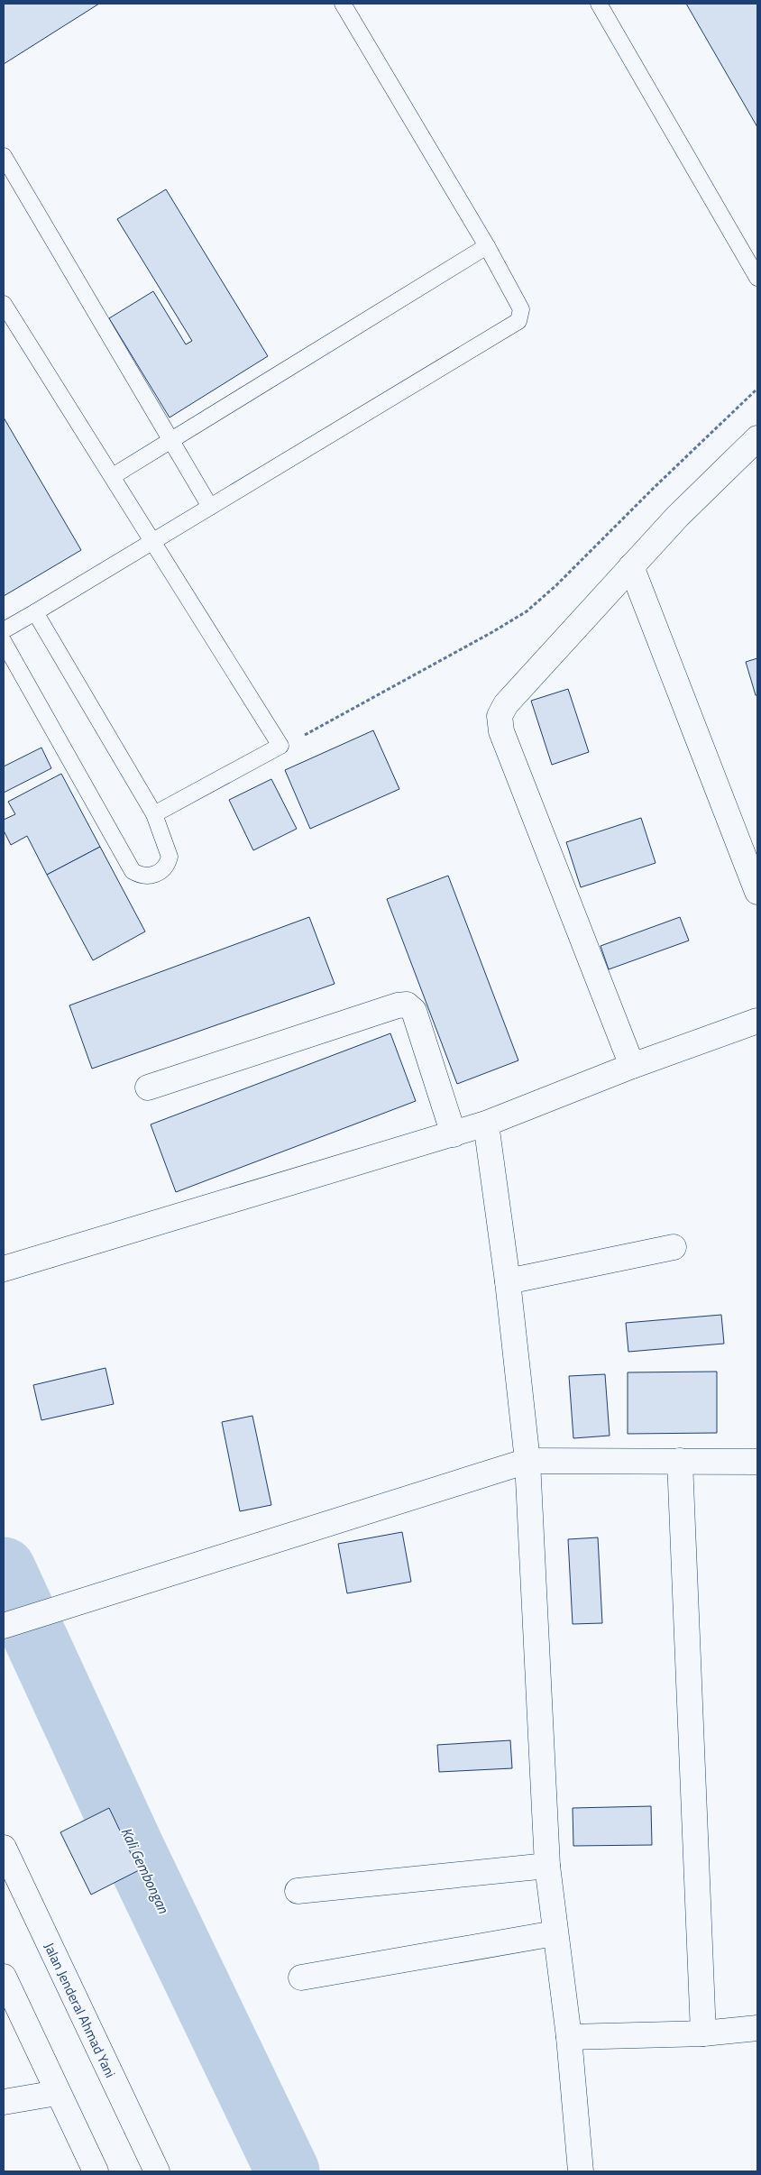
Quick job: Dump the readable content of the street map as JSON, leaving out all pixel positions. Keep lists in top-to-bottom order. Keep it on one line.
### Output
{"streets":{"main road":["Jalan Jenderal Ahmad Yani"]},"water":["Kali Gembongan"]}
